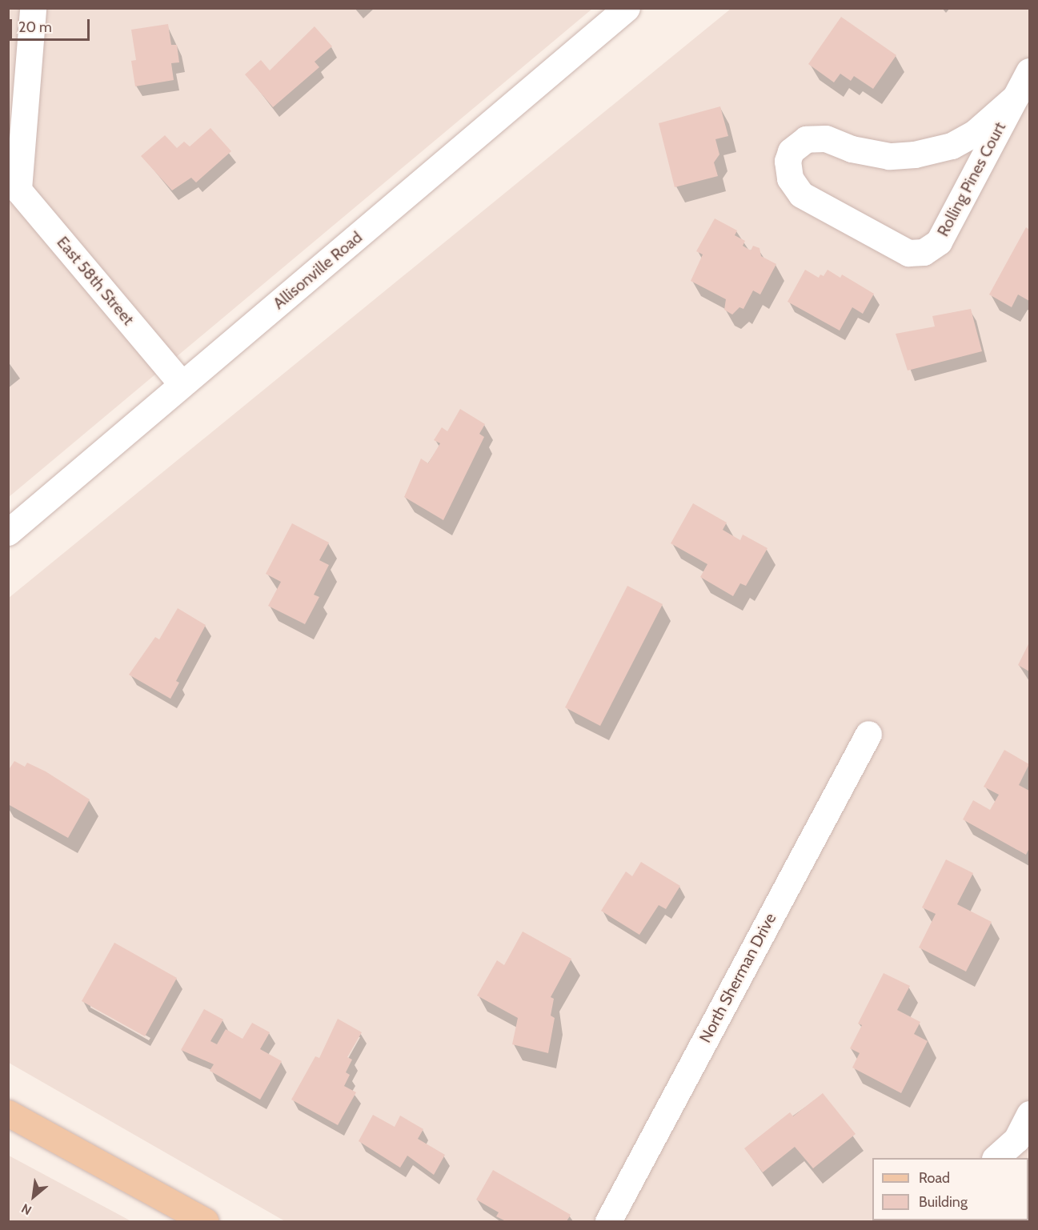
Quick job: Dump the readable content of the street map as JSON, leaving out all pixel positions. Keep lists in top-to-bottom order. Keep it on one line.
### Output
{"streets":{"street":["Rolling Pines Court","Allisonville Road","East 58th Street","North Sherman Drive"]},"crossings":[["Allisonville Road","East 58th Street"]],"legend":["Road","Building"],"scale_bar":"20 m","north":"bottom left"}
